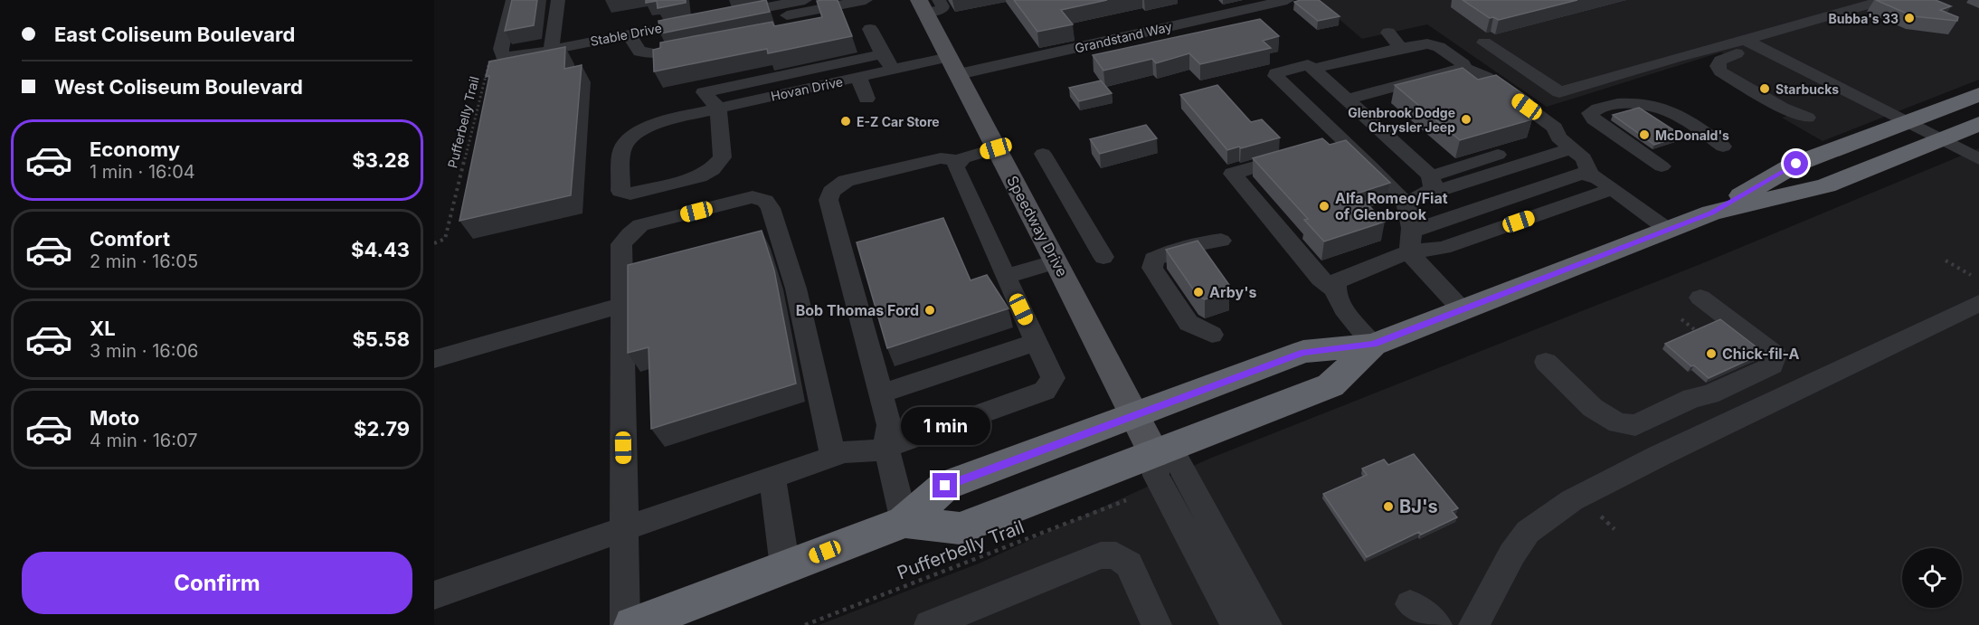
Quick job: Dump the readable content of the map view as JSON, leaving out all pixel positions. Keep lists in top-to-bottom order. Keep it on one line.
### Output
{"streets":{"main road":["Speedway Drive"],"street":["Stable Drive","Grandstand Way","Hovan Drive"],"path":["Pufferbelly Trail"]},"crossings":[["Grandstand Way","Hovan Drive"],["Grandstand Way","Speedway Drive"],["Hovan Drive","Speedway Drive"]],"places":["Bubba's 33","Starbucks","Glenbrook Dodge Chrysler Jeep","E-Z Car Store","McDonald's","Alfa Romeo/Fiat of Glenbrook","Arby's","Bob Thomas Ford","Chick-fil-A","BJ's"],"page":{"banner":["East Coliseum Boulevard","West Coliseum Boulevard"],"list":[{"name":"Economy","note":"1 min · 16:04","value":"$3.28"},{"name":"Comfort","note":"2 min · 16:05","value":"$4.43"},{"name":"XL","note":"3 min · 16:06","value":"$5.58"},{"name":"Moto","note":"4 min · 16:07","value":"$2.79"}],"bubble":"1 min","buttons":"Confirm"}}
